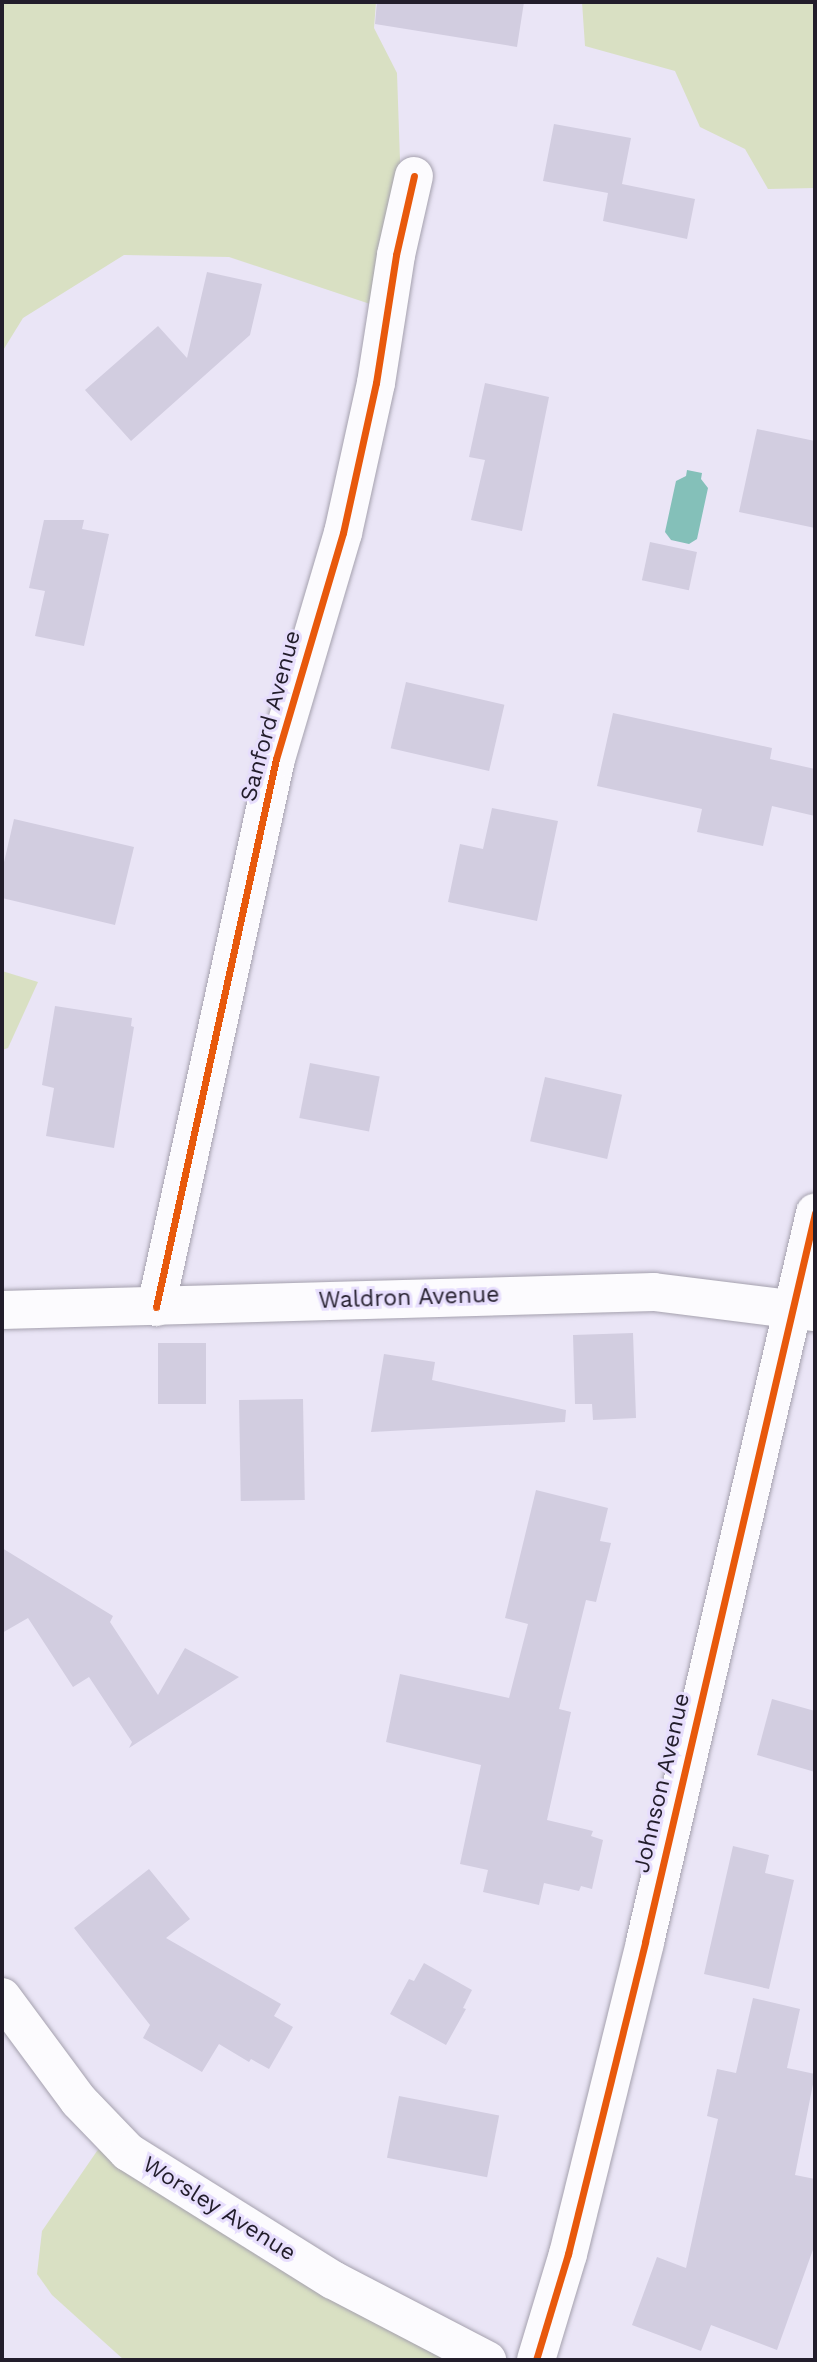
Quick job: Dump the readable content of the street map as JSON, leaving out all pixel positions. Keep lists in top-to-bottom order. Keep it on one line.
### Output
{"streets":{"street":["Sanford Avenue","Waldron Avenue","Johnson Avenue","Worsley Avenue"]},"crossings":[["Sanford Avenue","Waldron Avenue"],["Waldron Avenue","Johnson Avenue"]]}
